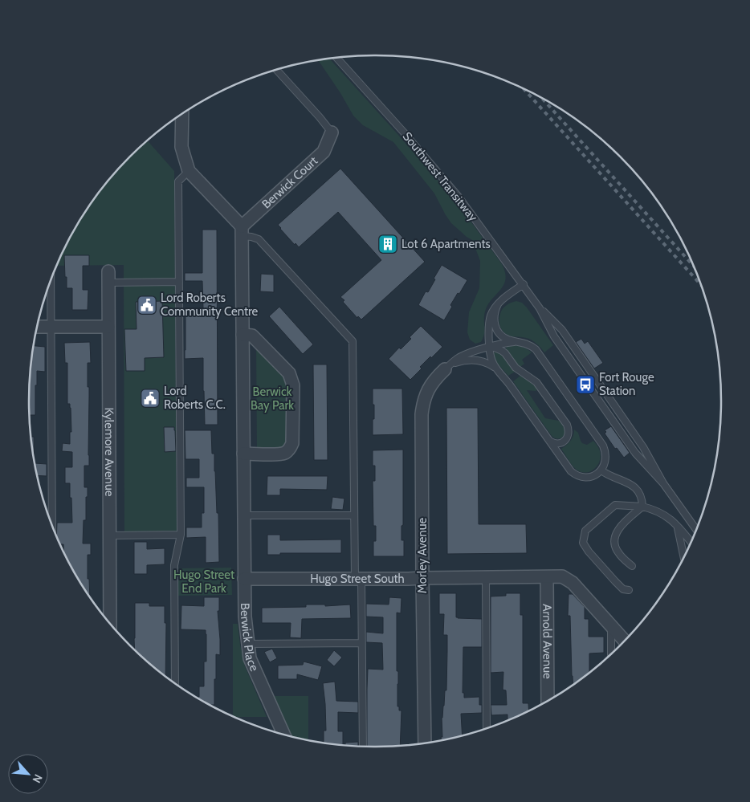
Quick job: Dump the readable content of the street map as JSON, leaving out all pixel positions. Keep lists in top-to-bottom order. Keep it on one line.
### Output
{"streets":{"street":["Berwick Court","Kylemore Avenue","Morley Avenue","Hugo Street South","Berwick Place","Arnold Avenue"],"lane":["Southwest Transitway"]},"crossings":[["Berwick Court","Berwick Place"],["Morley Avenue","Hugo Street South"],["Hugo Street South","Berwick Place"],["Hugo Street South","Arnold Avenue"]],"parks":["Berwick Bay Park","Hugo Street End Park"],"places":{"building":["Lot 6 Apartments"],"public building":["Lord Roberts Community Centre","Lord Roberts C.C."],"bus stop":["Fort Rouge Station"]},"north":"bottom right"}
